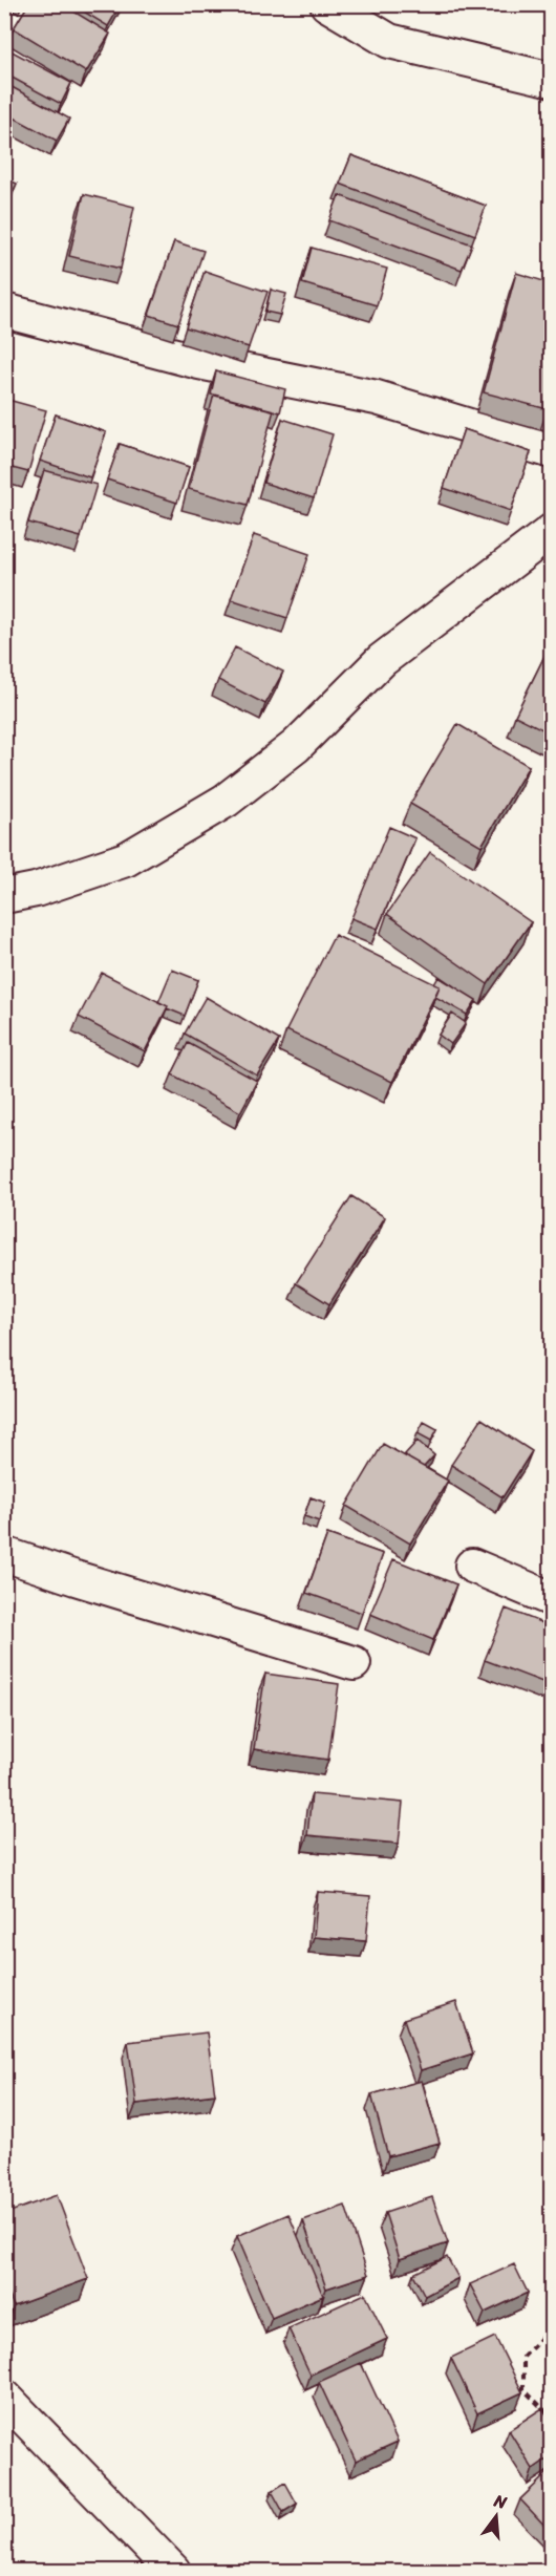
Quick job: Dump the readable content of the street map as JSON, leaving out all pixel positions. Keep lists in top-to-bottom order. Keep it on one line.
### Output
{"north":"top"}
